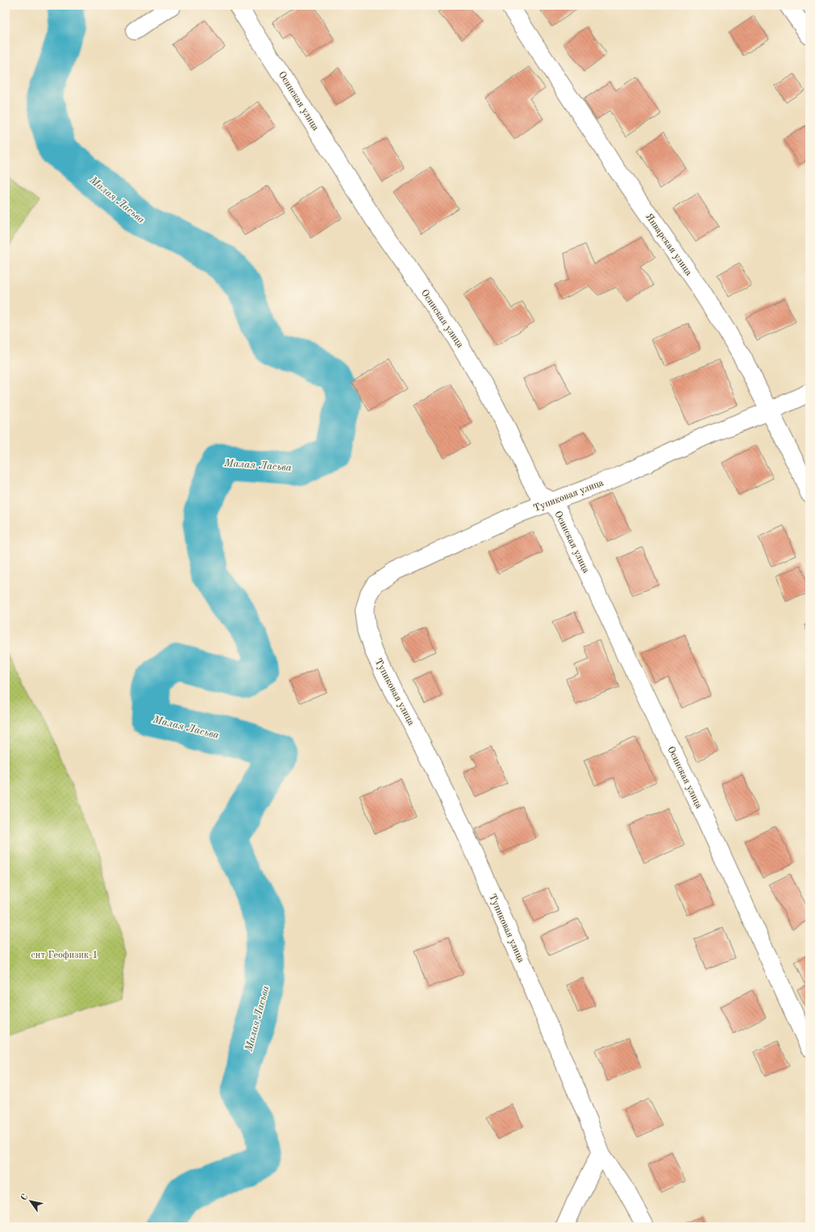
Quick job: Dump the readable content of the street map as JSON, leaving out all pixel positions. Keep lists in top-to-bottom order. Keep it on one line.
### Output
{"streets":{"street":["Осинская улица","Январская улица","Тупиковая улица"]},"crossings":[["Осинская улица","Тупиковая улица"],["Январская улица","Тупиковая улица"]],"water":["Малая Ласьва"],"parks":["снт Геофизик-1"],"north":"top left"}
